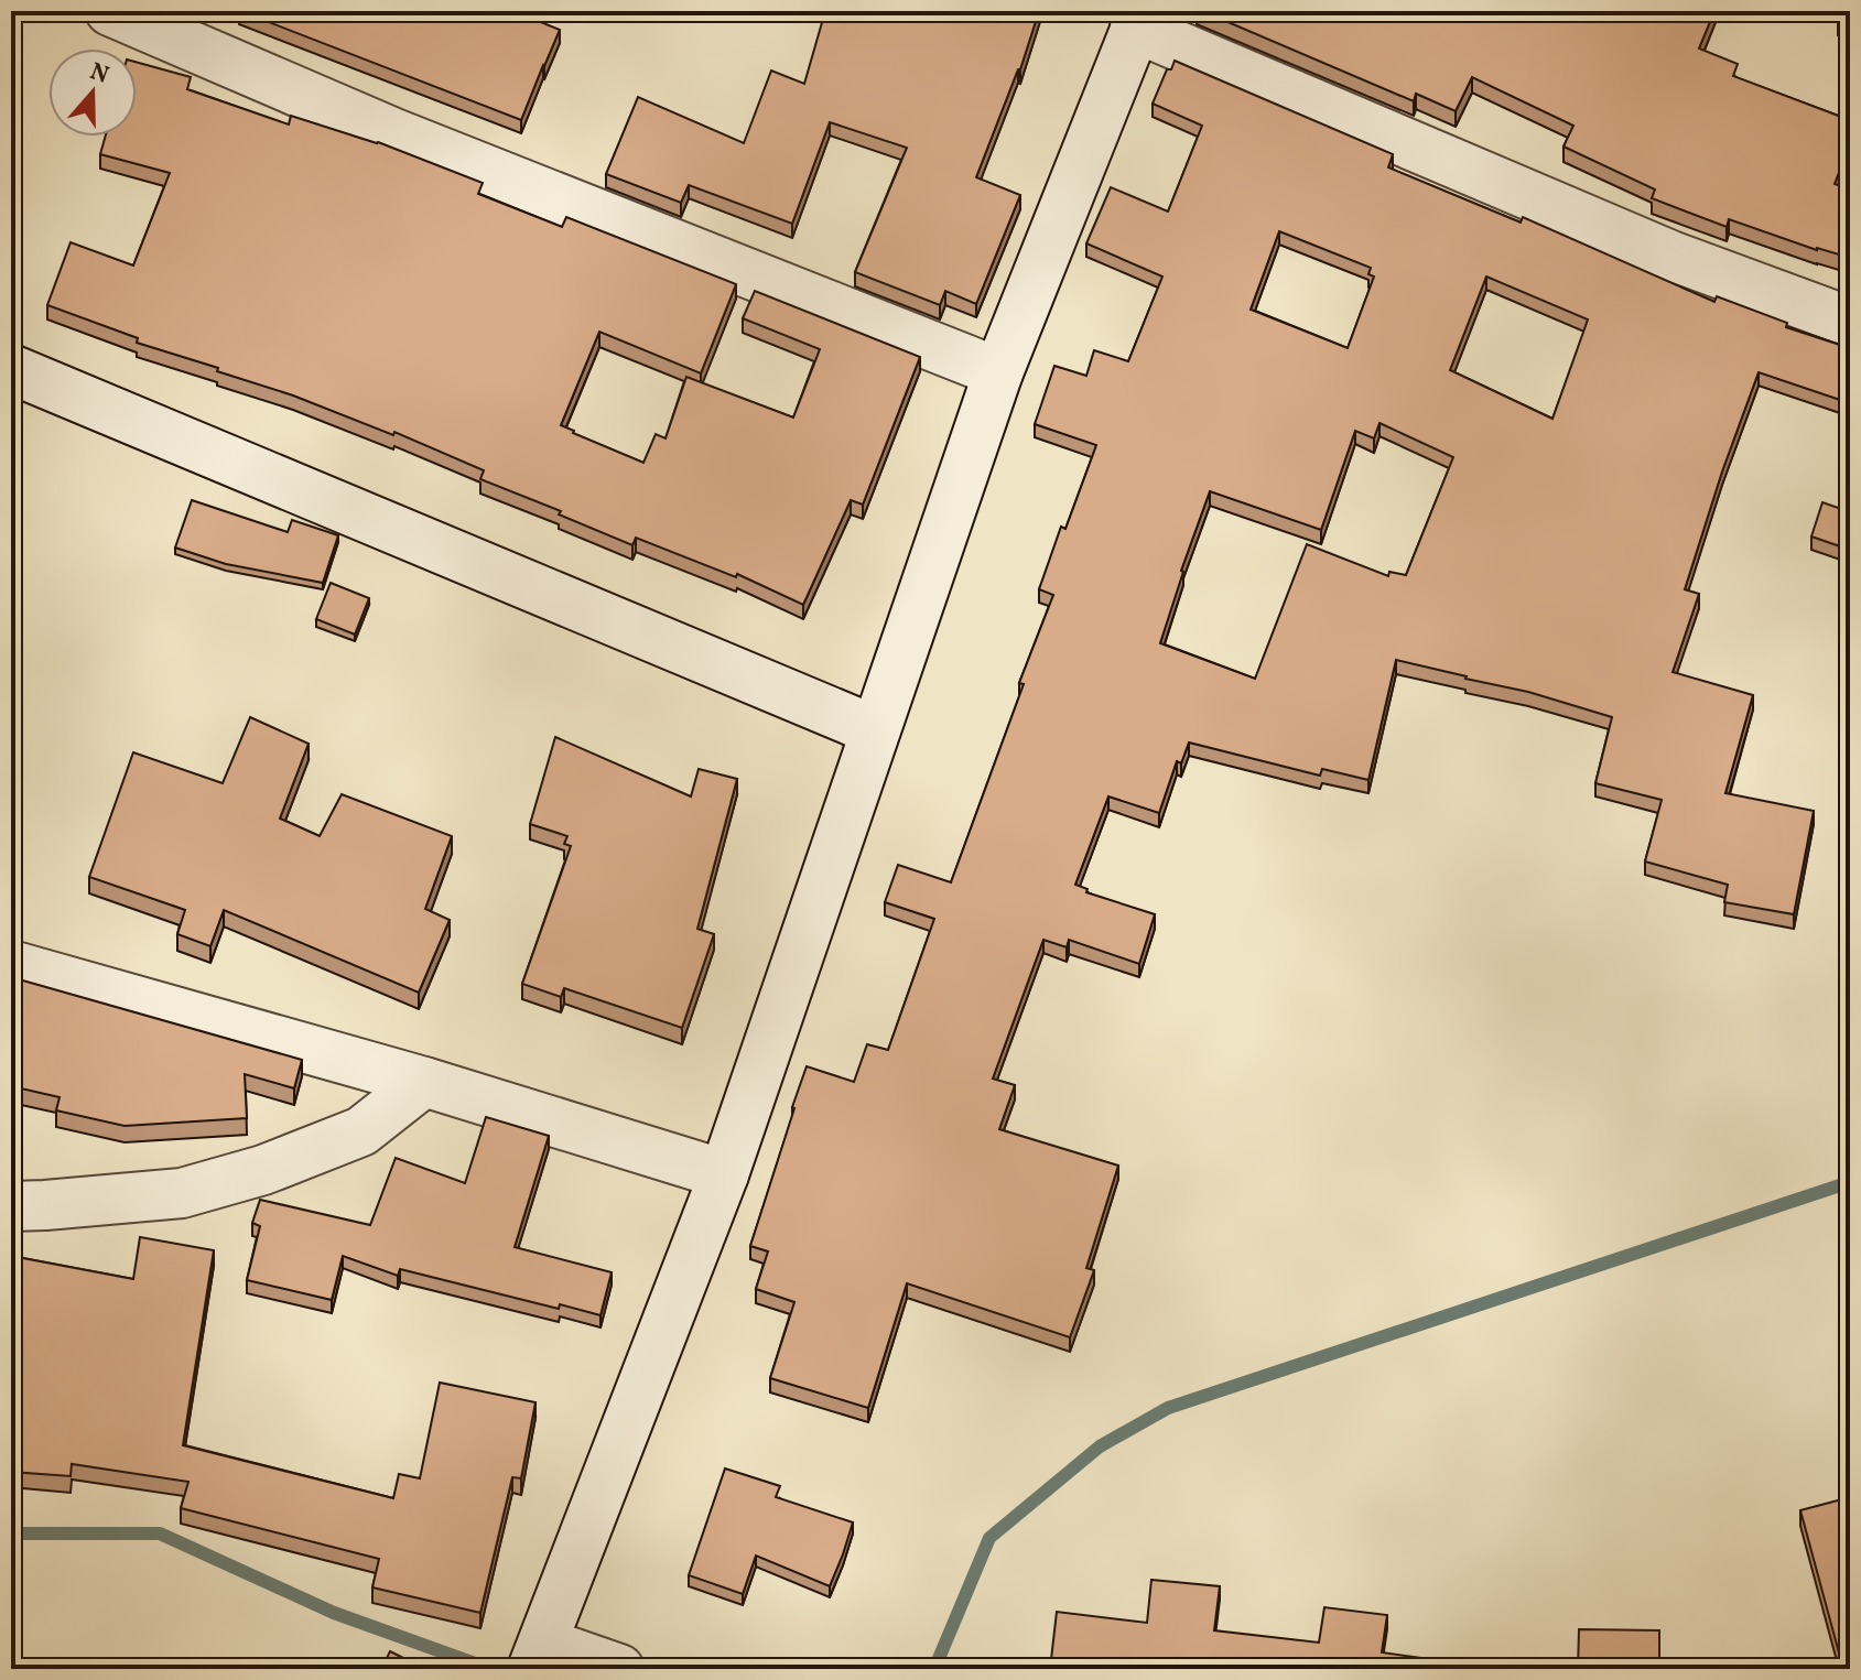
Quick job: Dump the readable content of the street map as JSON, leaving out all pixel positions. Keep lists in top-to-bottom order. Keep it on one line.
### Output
{"north":"top"}
